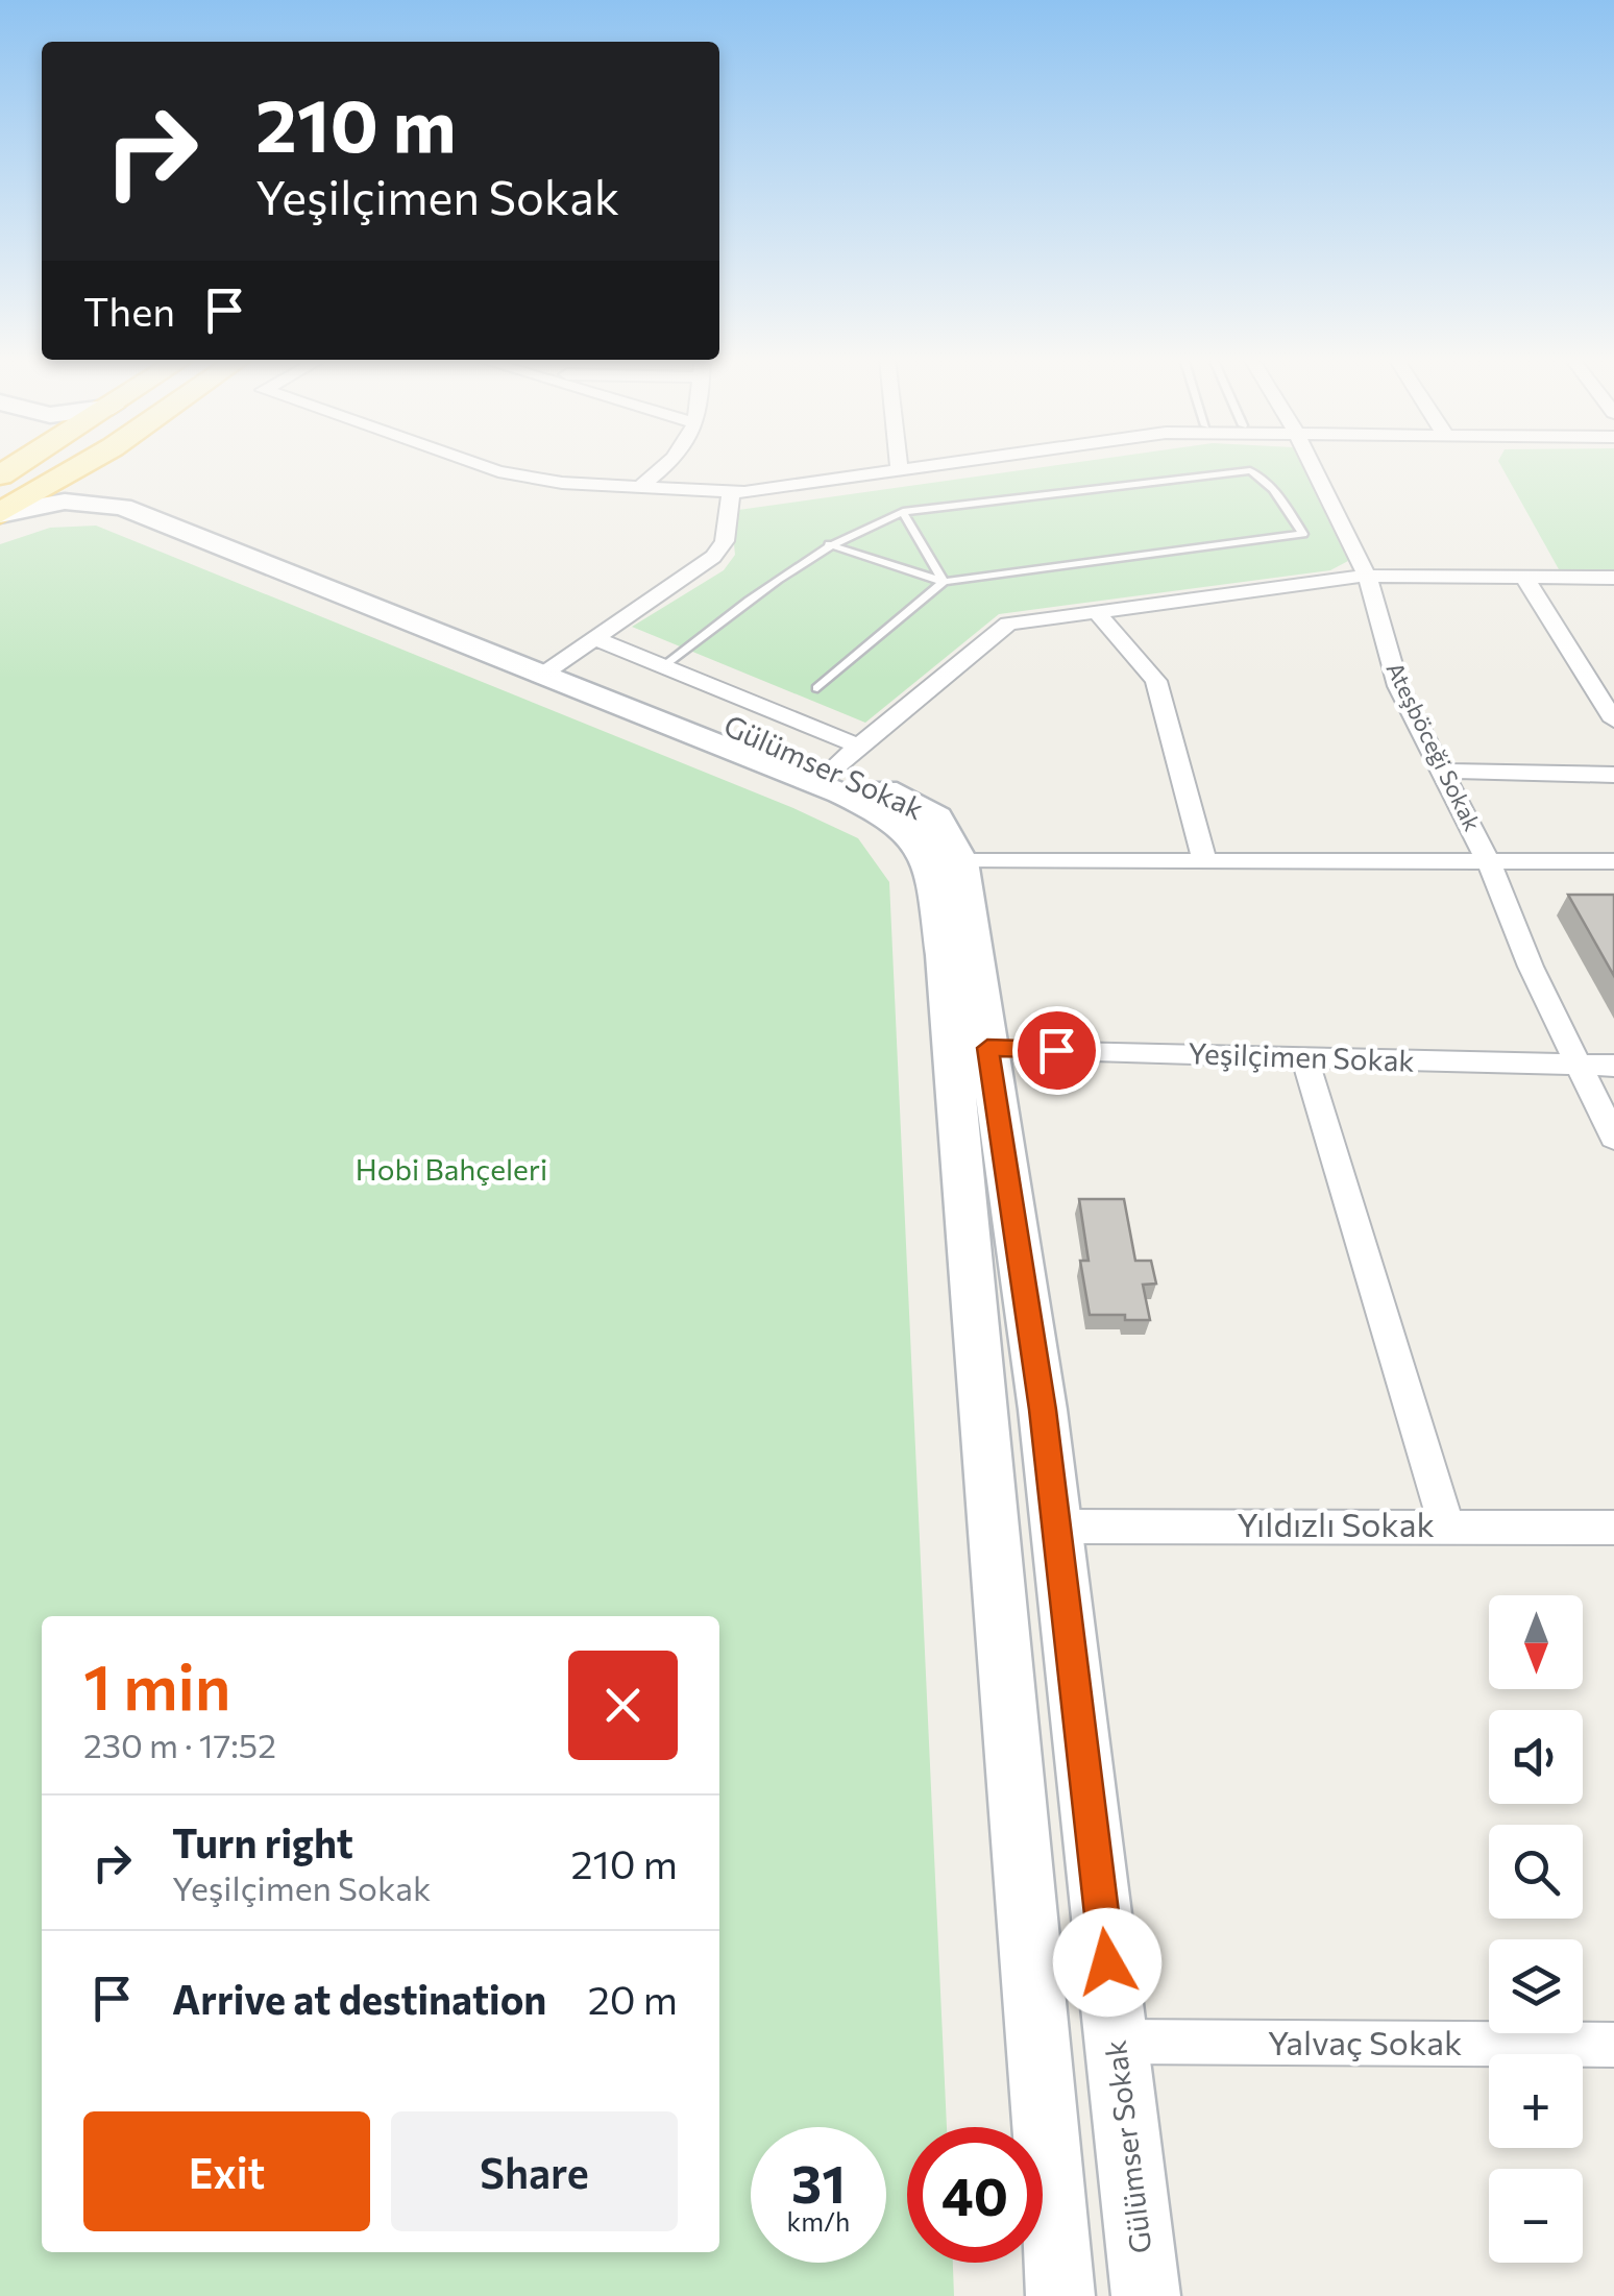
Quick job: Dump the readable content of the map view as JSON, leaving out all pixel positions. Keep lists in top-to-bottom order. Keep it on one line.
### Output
{"streets":{"street":["Ateşböceği Sokak","Gülümser Sokak","Yeşilçimen Sokak","Yıldızlı Sokak","Yalvaç Sokak"]},"crossings":[["Ateşböceği Sokak","Yeşilçimen Sokak"],["Gülümser Sokak","Yeşilçimen Sokak"],["Gülümser Sokak","Yıldızlı Sokak"],["Gülümser Sokak","Yalvaç Sokak"]],"parks":["Hobi Bahçeleri"],"north":"bottom","page":{"turn":["210 m","Yeşilçimen Sokak"],"then":"Then","map_buttons":["+","−"],"heading":["1 min","230 m · 17:52"],"list":[{"name":"Turn right","note":"Yeşilçimen Sokak","value":"210 m"},{"name":"Arrive at destination","value":"20 m"}],"buttons":["Exit","Share"],"speed":"31 km/h","limit":"40"}}
